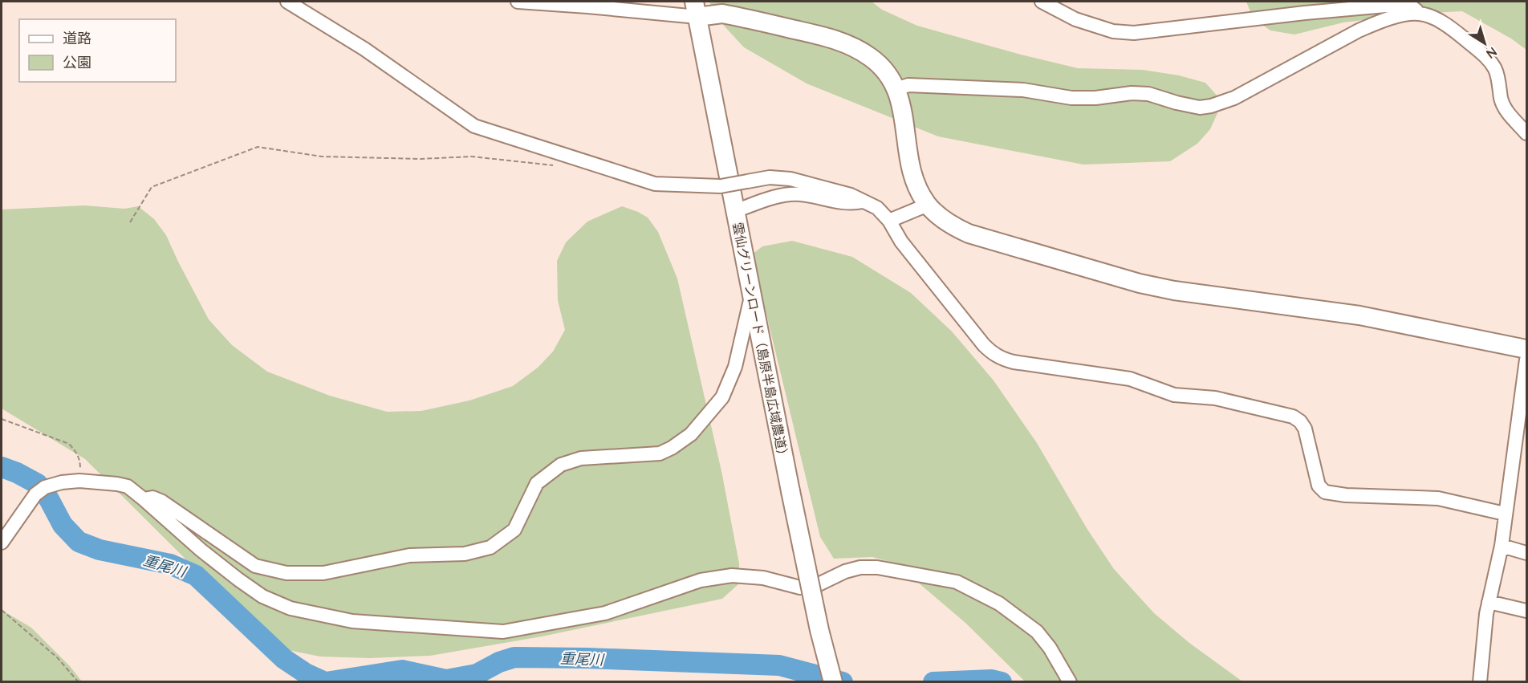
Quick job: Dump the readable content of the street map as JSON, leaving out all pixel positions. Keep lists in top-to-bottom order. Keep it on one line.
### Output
{"streets":{"street":["雲仙グリーンロード（島原半島広域農道）"]},"water":["重尾川"],"legend":["道路","公園"],"north":"bottom right"}
